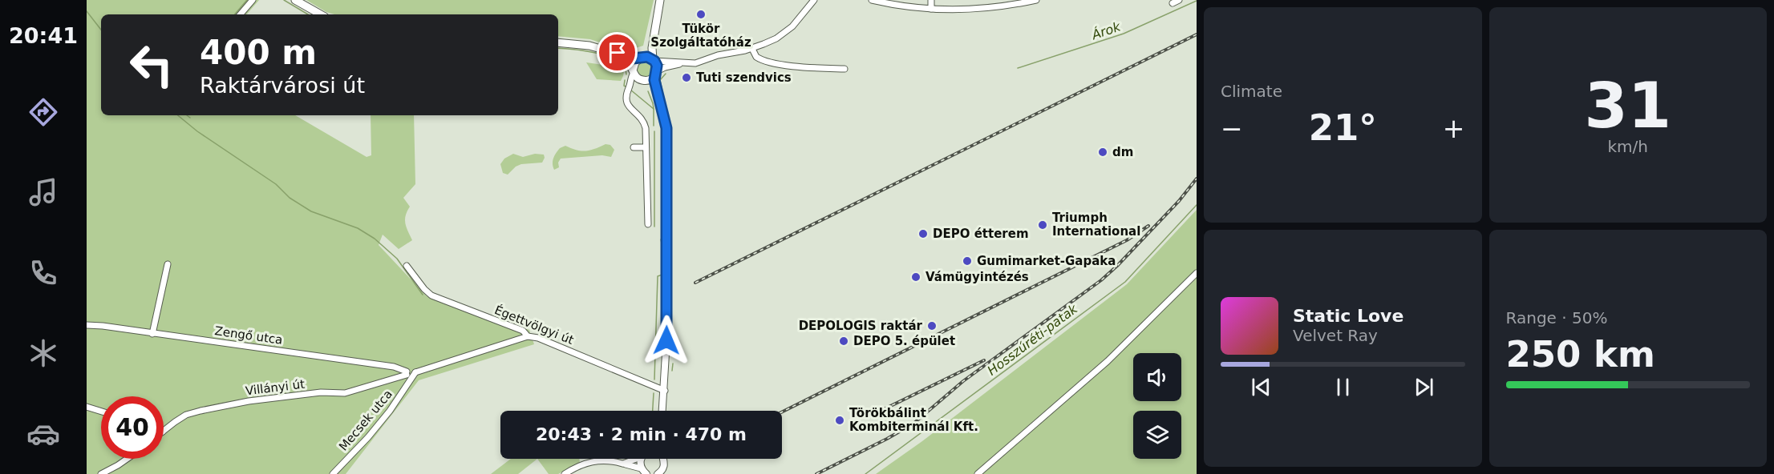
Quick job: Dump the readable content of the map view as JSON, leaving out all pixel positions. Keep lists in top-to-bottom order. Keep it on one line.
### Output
{"streets":{"street":["Égettvölgyi út","Zengő utca","Villányi út","Mecsek utca"]},"crossings":[["Égettvölgyi út","Villányi út"],["Zengő utca","Villányi út"],["Zengő utca","Mecsek utca"],["Villányi út","Mecsek utca"]],"water":["Árok","Hosszúréti-patak"],"places":["Tükör Szolgáltatóház","Tuti szendvics","dm","Triumph International","DEPO étterem","Gumimarket-Gapaka","Vámügyintézés","DEPOLOGIS raktár","DEPO 5. épület","Törökbálint Kombiterminál Kft."],"page":{"tabs":"20:41","tile":["Climate",["31","km/h"],["Range · 50%","250 km"]],"turn":["400 m","Raktárvárosi út"],"heat":["−","21°","+"],"song":["Static Love","Velvet Ray"],"limit":"40","trip":"20:43 · 2 min · 470 m"}}
